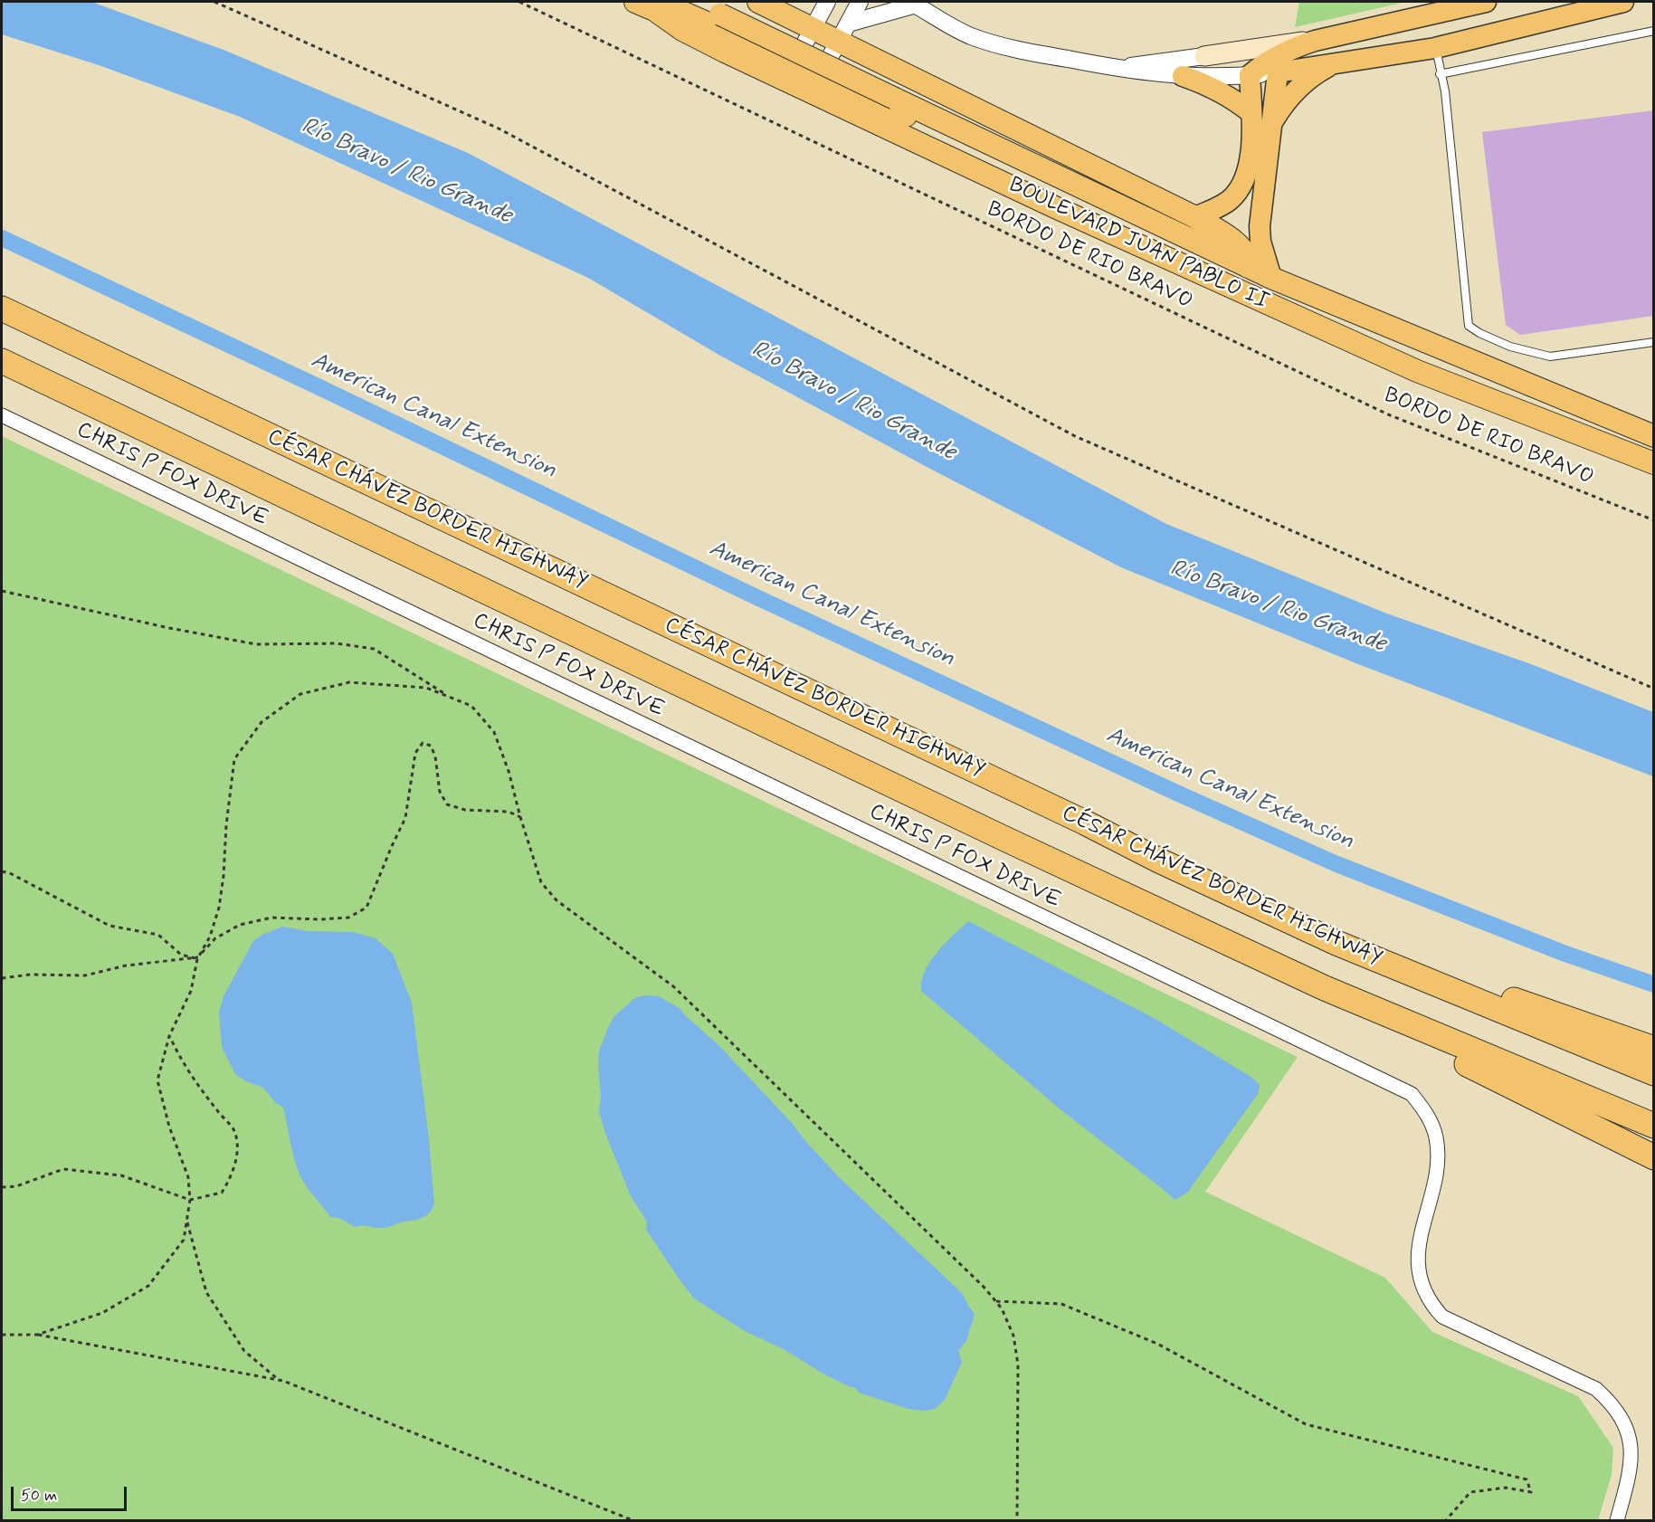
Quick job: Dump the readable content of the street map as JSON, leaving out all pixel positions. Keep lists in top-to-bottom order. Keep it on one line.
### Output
{"streets":{"highway":["BOULEVARD JUAN PABLO II","CÉSAR CHÁVEZ BORDER HIGHWAY"],"street":["CHRIS P FOX DRIVE"],"path":["BORDO DE RIO BRAVO"]},"water":["Río Bravo / Rio Grande","American Canal Extension"],"scale_bar":"50 m"}
